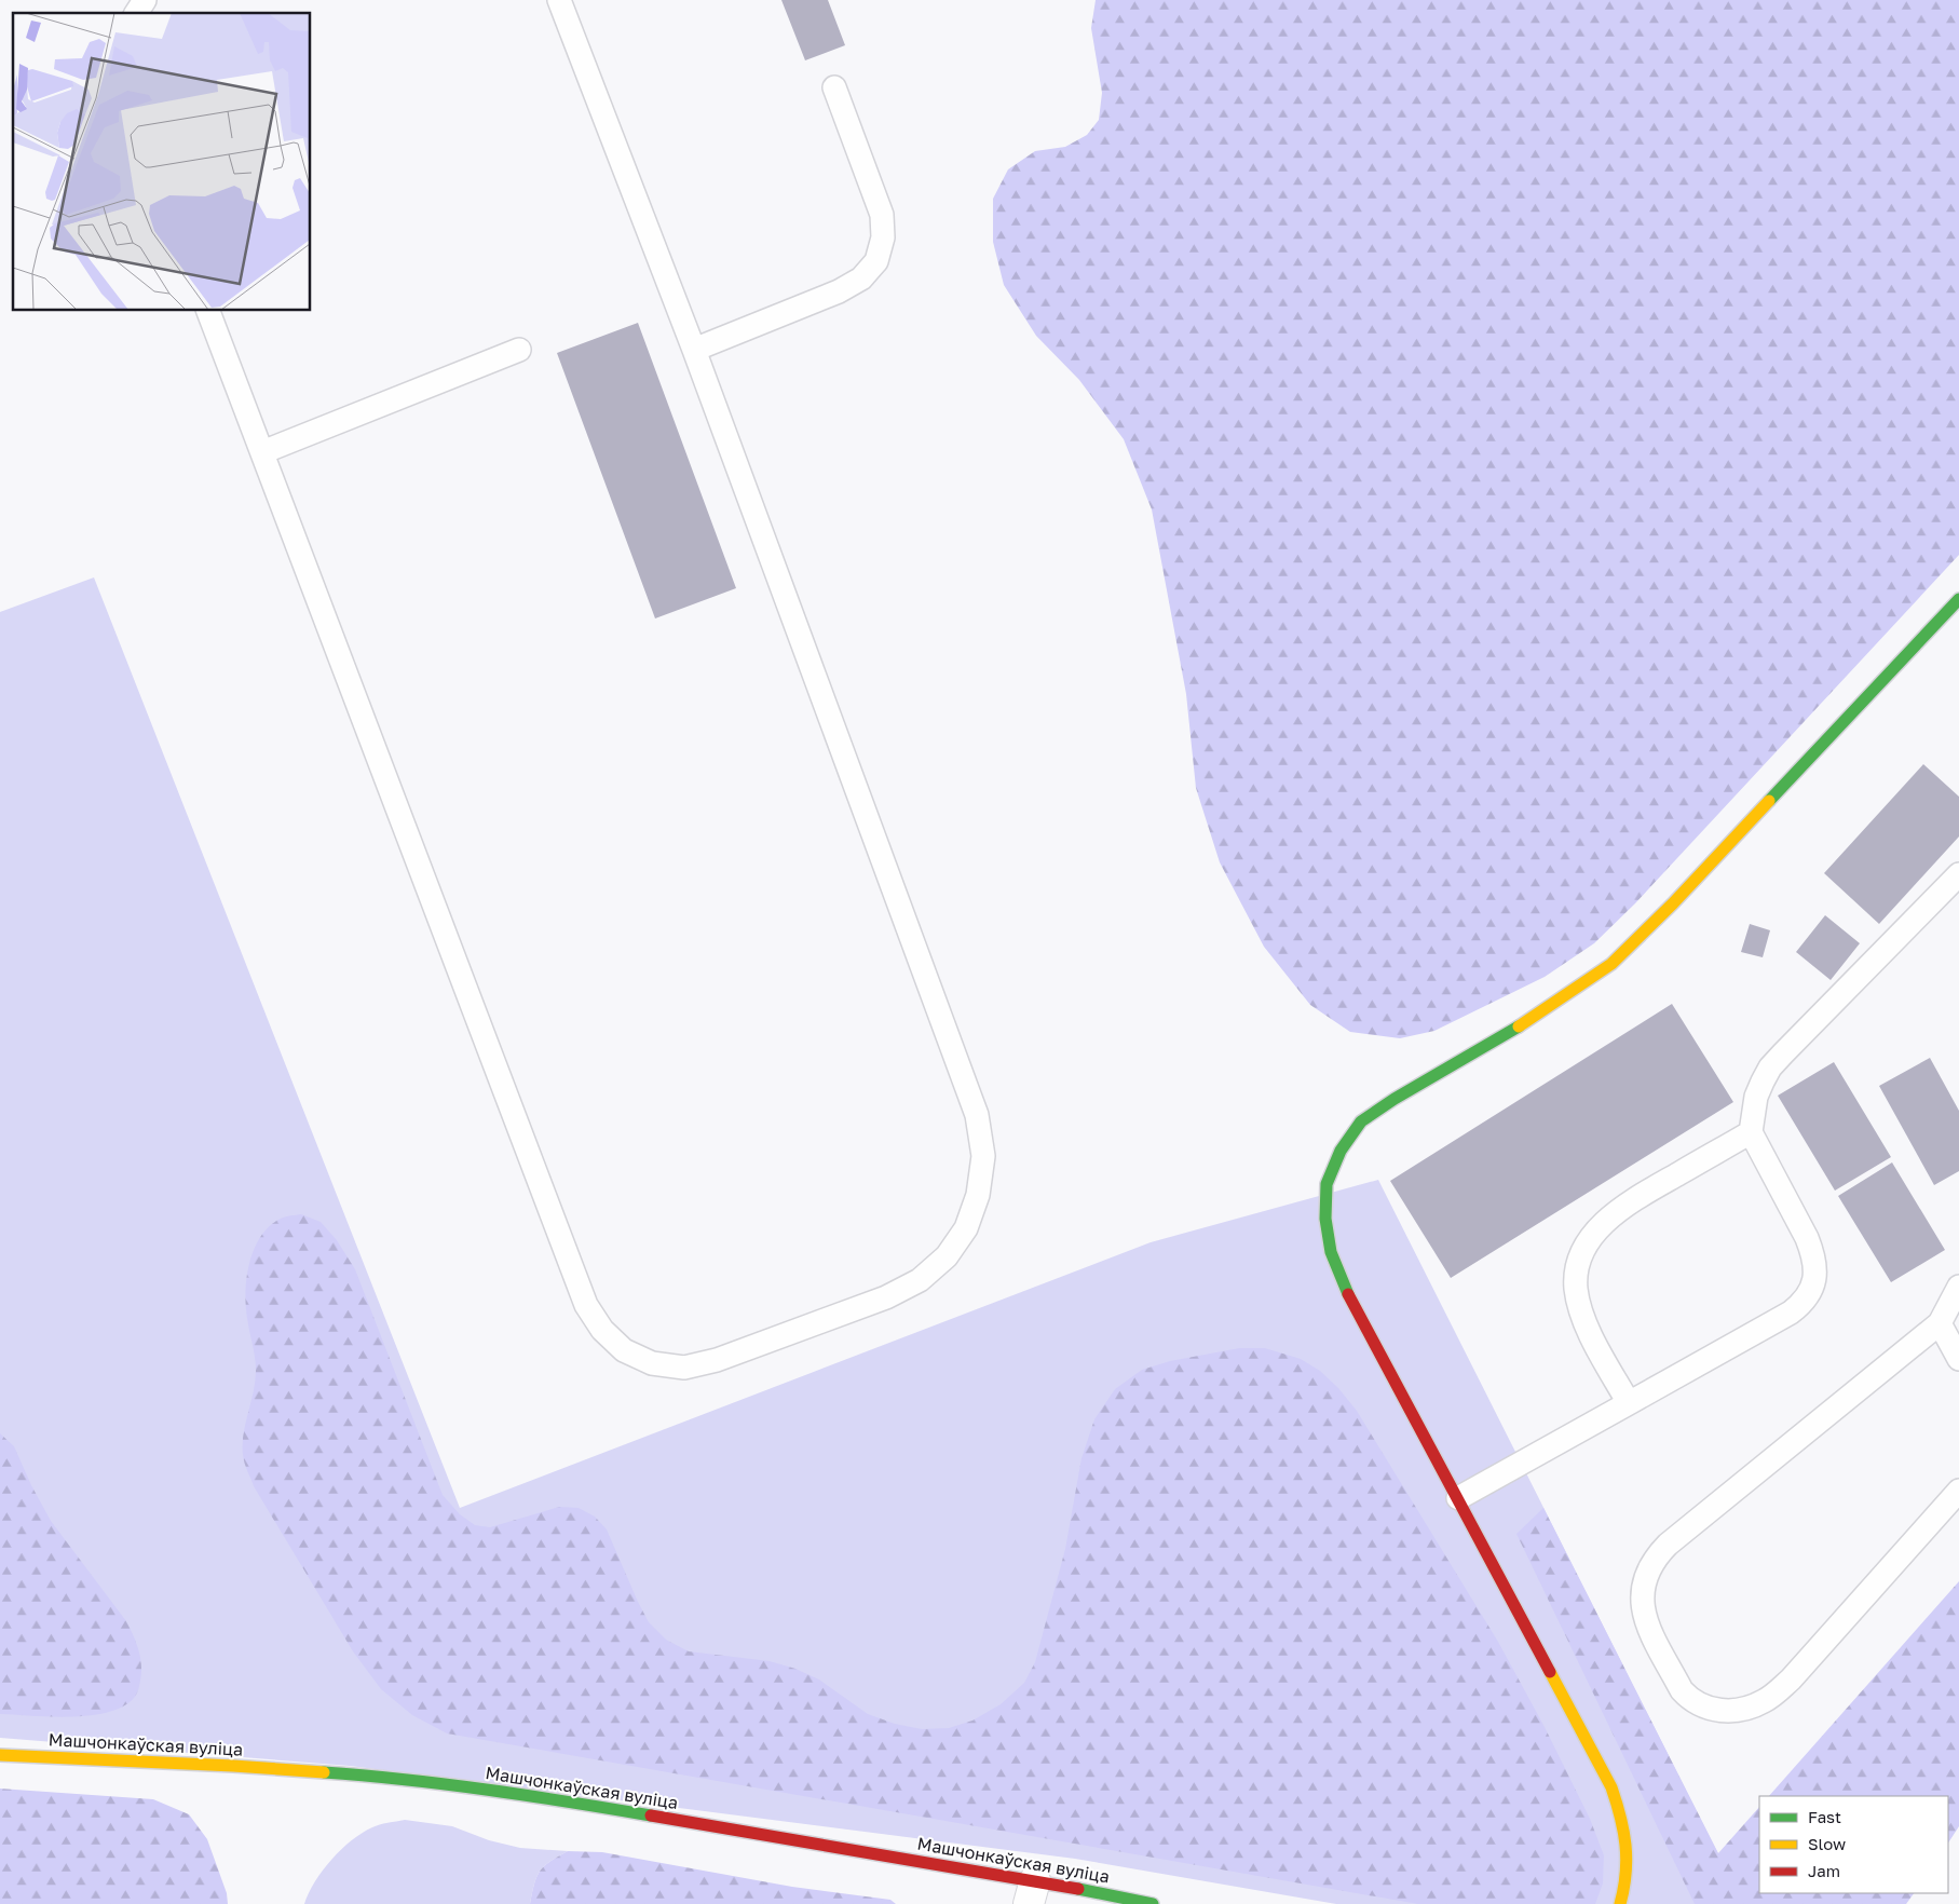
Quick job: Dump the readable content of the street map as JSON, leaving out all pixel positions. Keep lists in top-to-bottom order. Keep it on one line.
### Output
{"streets":{"street":["Машчонкаўская вуліца"]},"legend":["Fast","Slow","Jam"]}
